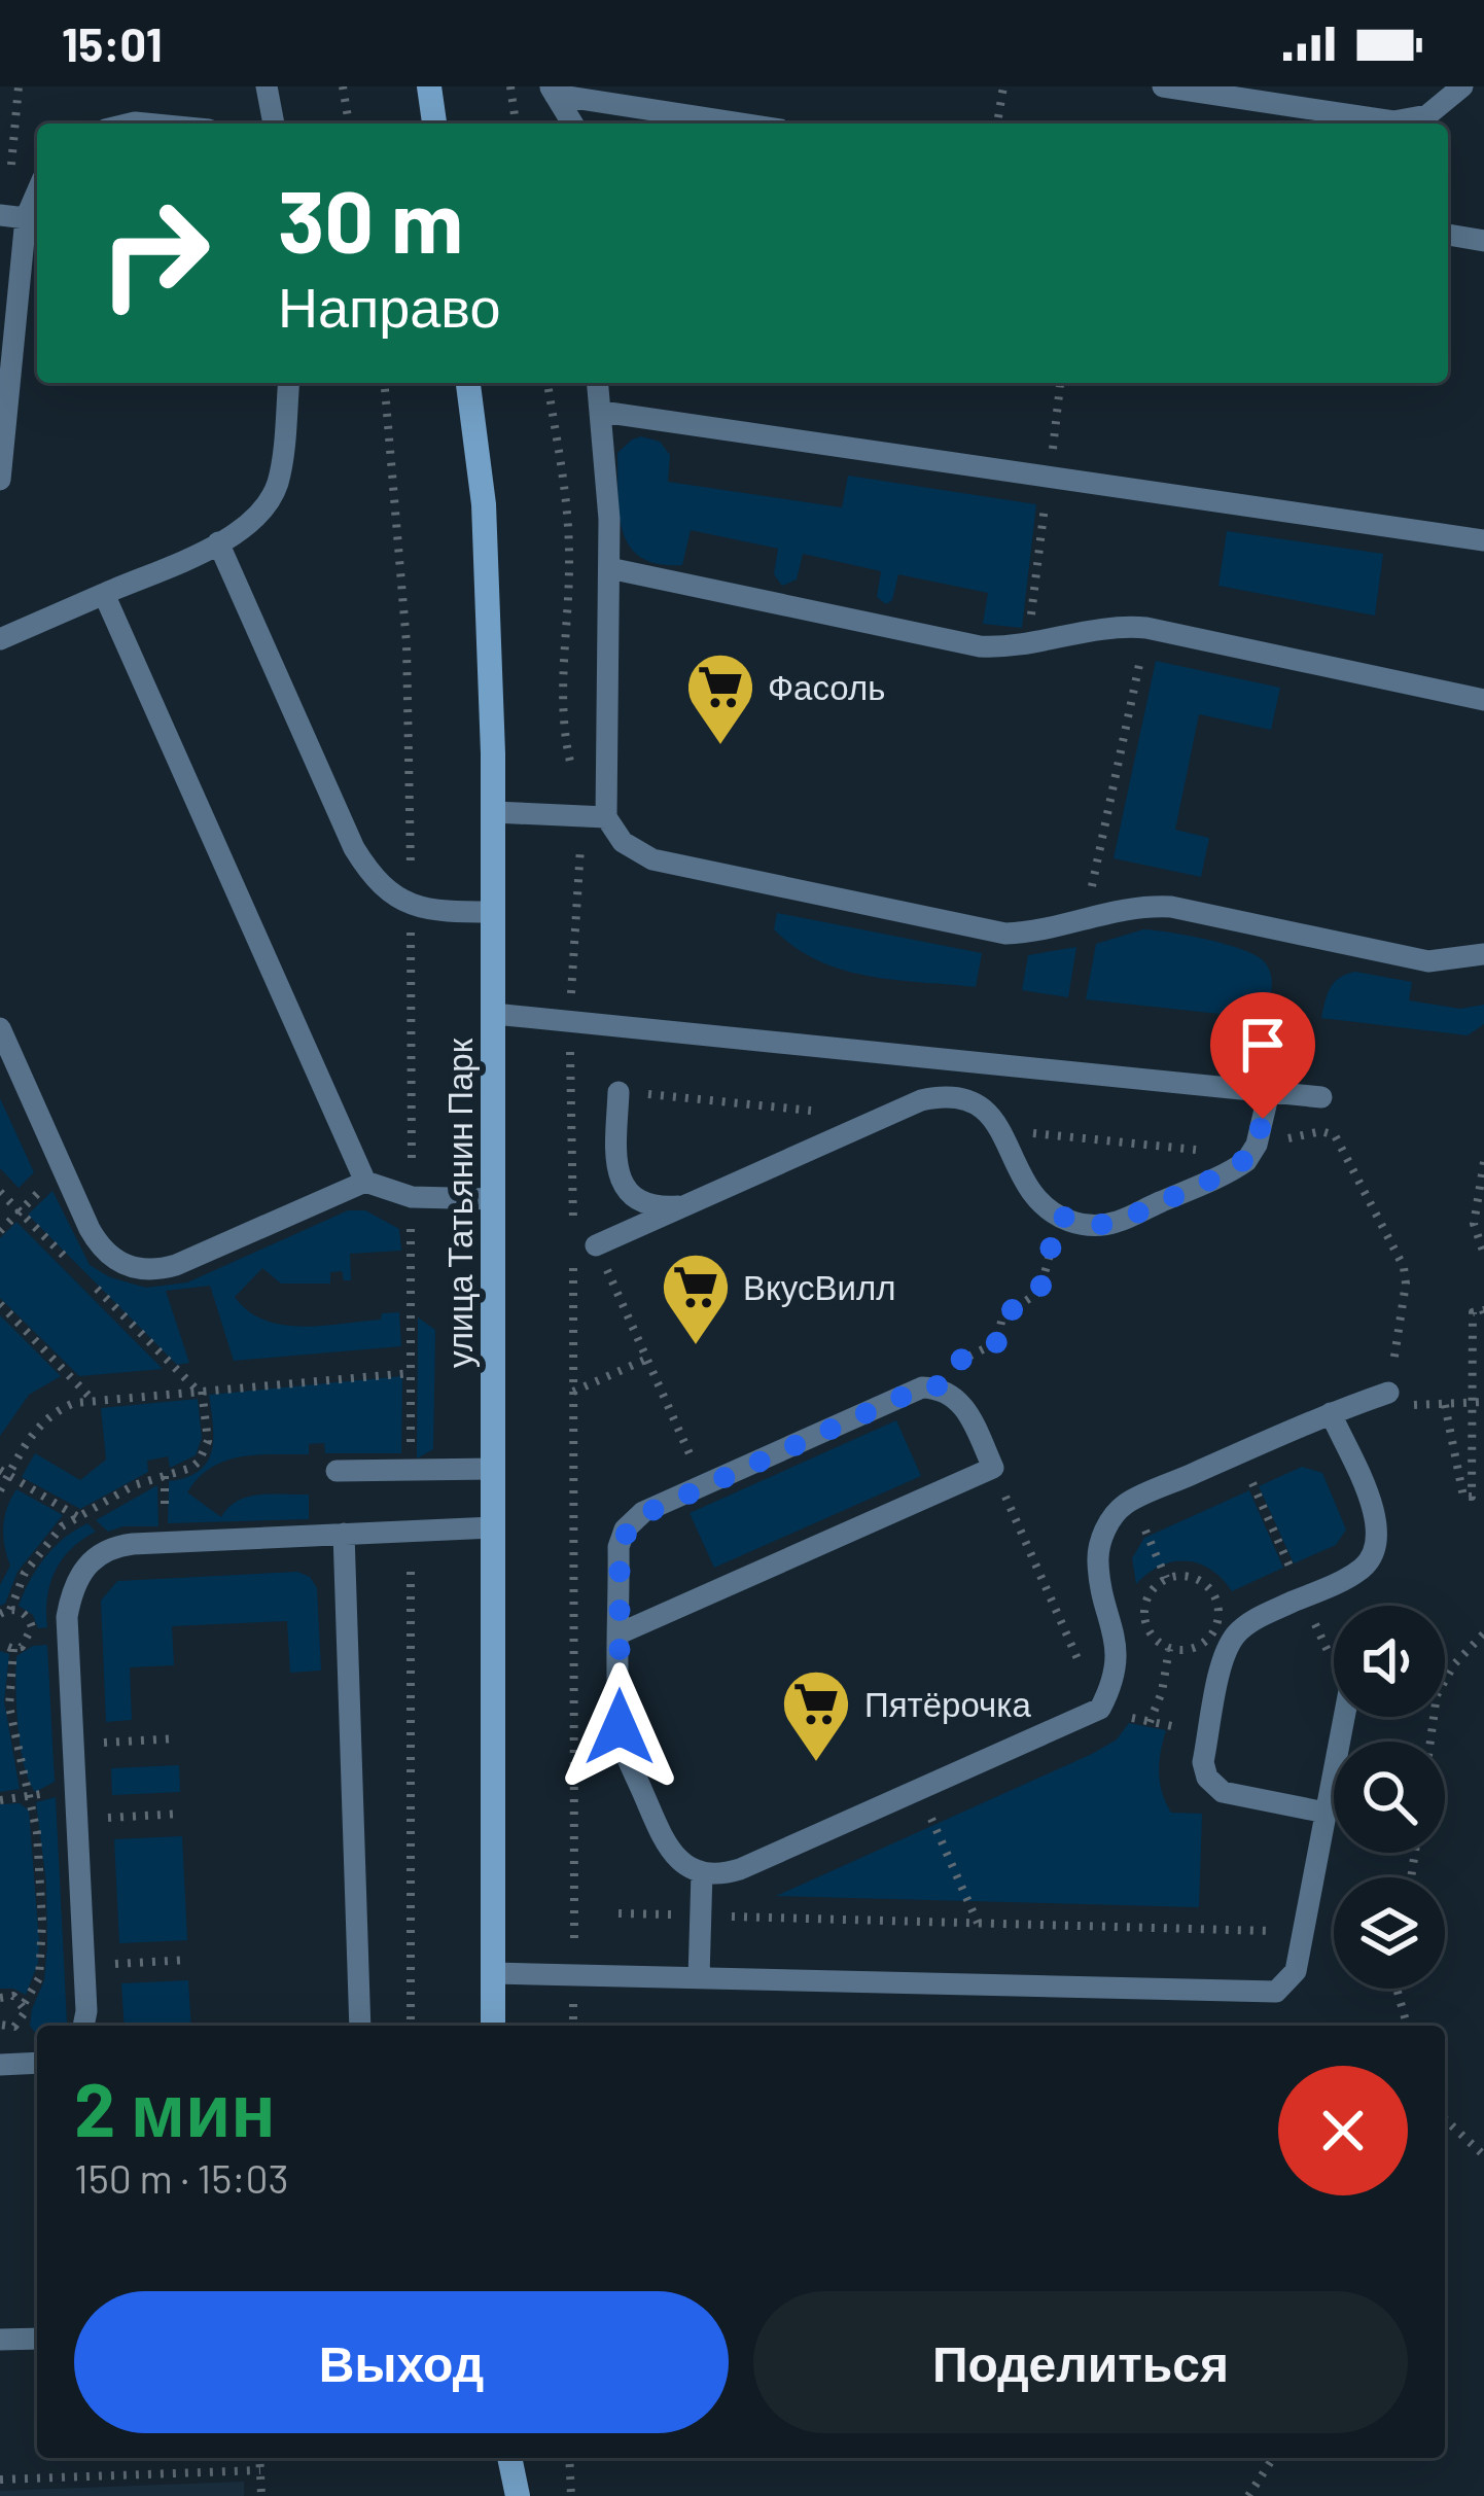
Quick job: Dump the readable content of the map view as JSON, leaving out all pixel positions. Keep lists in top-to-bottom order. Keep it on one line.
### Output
{"streets":{"street":["улица Татьянин Парк"]},"places":{"supermarket":["Фасоль","ВкусВилл","Пятёрочка"]},"page":{"status":"15:01","turn":["30 m","Направо"],"heading":["2 мин","150 m · 15:03"],"buttons":["Выход","Поделиться"]}}
